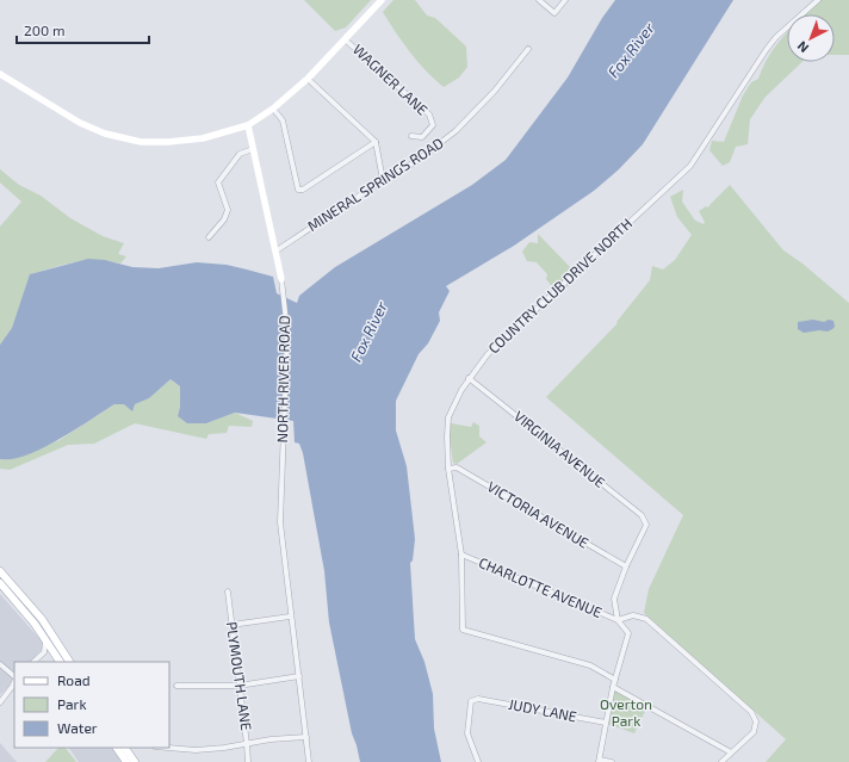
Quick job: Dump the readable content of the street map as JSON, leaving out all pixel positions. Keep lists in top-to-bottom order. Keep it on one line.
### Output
{"streets":{"street":["WAGNER LANE","MINERAL SPRINGS ROAD","COUNTRY CLUB DRIVE NORTH","NORTH RIVER ROAD","VIRGINIA AVENUE","VICTORIA AVENUE","CHARLOTTE AVENUE","PLYMOUTH LANE","JUDY LANE"]},"crossings":[["MINERAL SPRINGS ROAD","NORTH RIVER ROAD"],["COUNTRY CLUB DRIVE NORTH","VIRGINIA AVENUE"],["COUNTRY CLUB DRIVE NORTH","VICTORIA AVENUE"],["COUNTRY CLUB DRIVE NORTH","CHARLOTTE AVENUE"],["VIRGINIA AVENUE","VICTORIA AVENUE"]],"water":["Fox River"],"parks":["Overton Park"],"legend":["Road","Park","Water"],"scale_bar":"200 m","north":"bottom left"}
